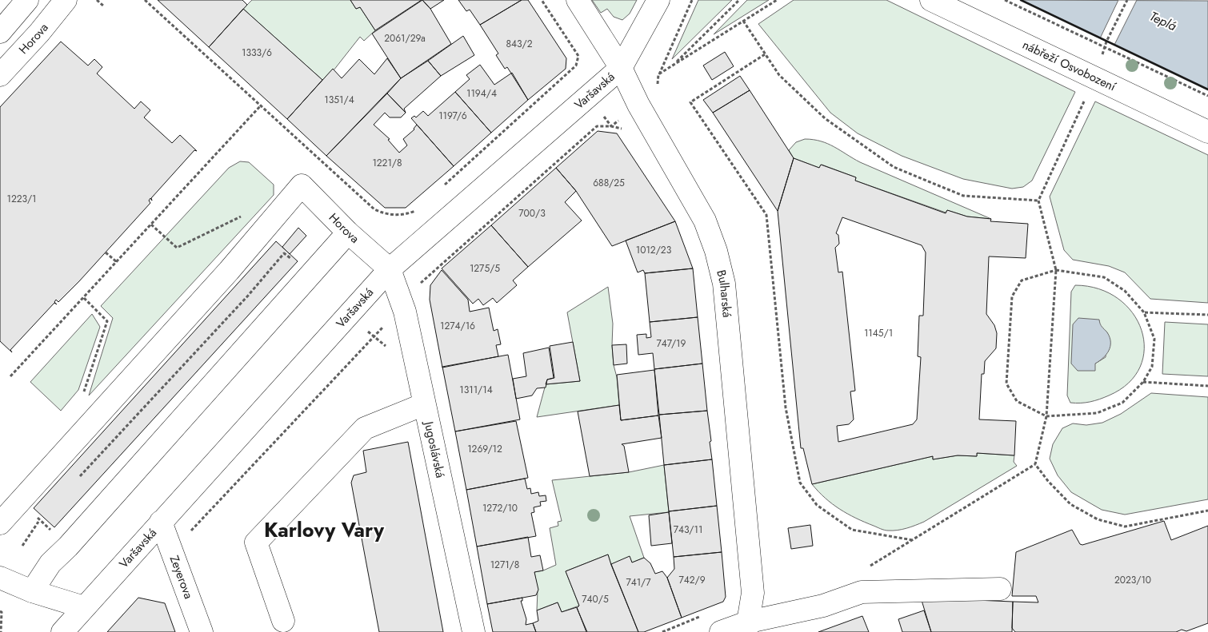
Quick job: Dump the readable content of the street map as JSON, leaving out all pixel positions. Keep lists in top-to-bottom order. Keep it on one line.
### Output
{"streets":{"street":["Horova","nábřeží Osvobození","Varšavská","Bulharská","Jugoslávská","Zeyerova"]},"crossings":[["Horova","Varšavská"],["Horova","Jugoslávská"],["Varšavská","Bulharská"],["Varšavská","Jugoslávská"],["Varšavská","Zeyerova"]],"districts":["Karlovy Vary"],"water":["Teplá"],"house_numbers":["2061/29a","843/2","1333/6","1194/4","1351/4","1197/6","1221/8","688/25","1223/1","700/3","1012/23","1275/5","1274/16","1145/1","747/19","1311/14","1269/12","1272/10","743/11","1271/8","742/9","2023/10","741/7","740/5"]}
